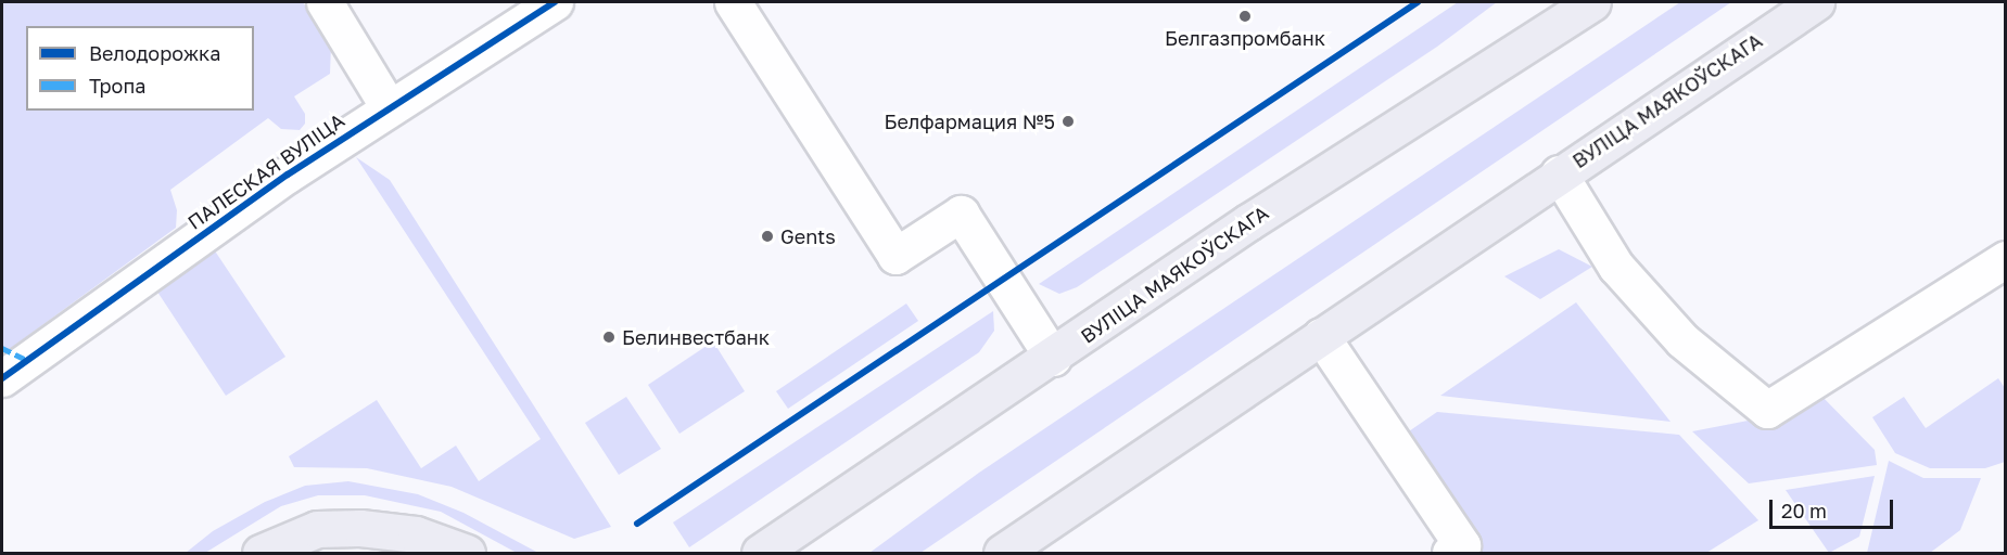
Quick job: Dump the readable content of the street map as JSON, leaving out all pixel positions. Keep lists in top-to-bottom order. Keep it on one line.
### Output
{"streets":{"main road":["ВУЛІЦА МАЯКОЎСКАГА"],"street":["ПАЛЕСКАЯ ВУЛІЦА"]},"places":["Белгазпромбанк","Белфармация №5","Gents","Белинвестбанк"],"legend":["Велодорожка","Тропа"],"scale_bar":"20 m"}
